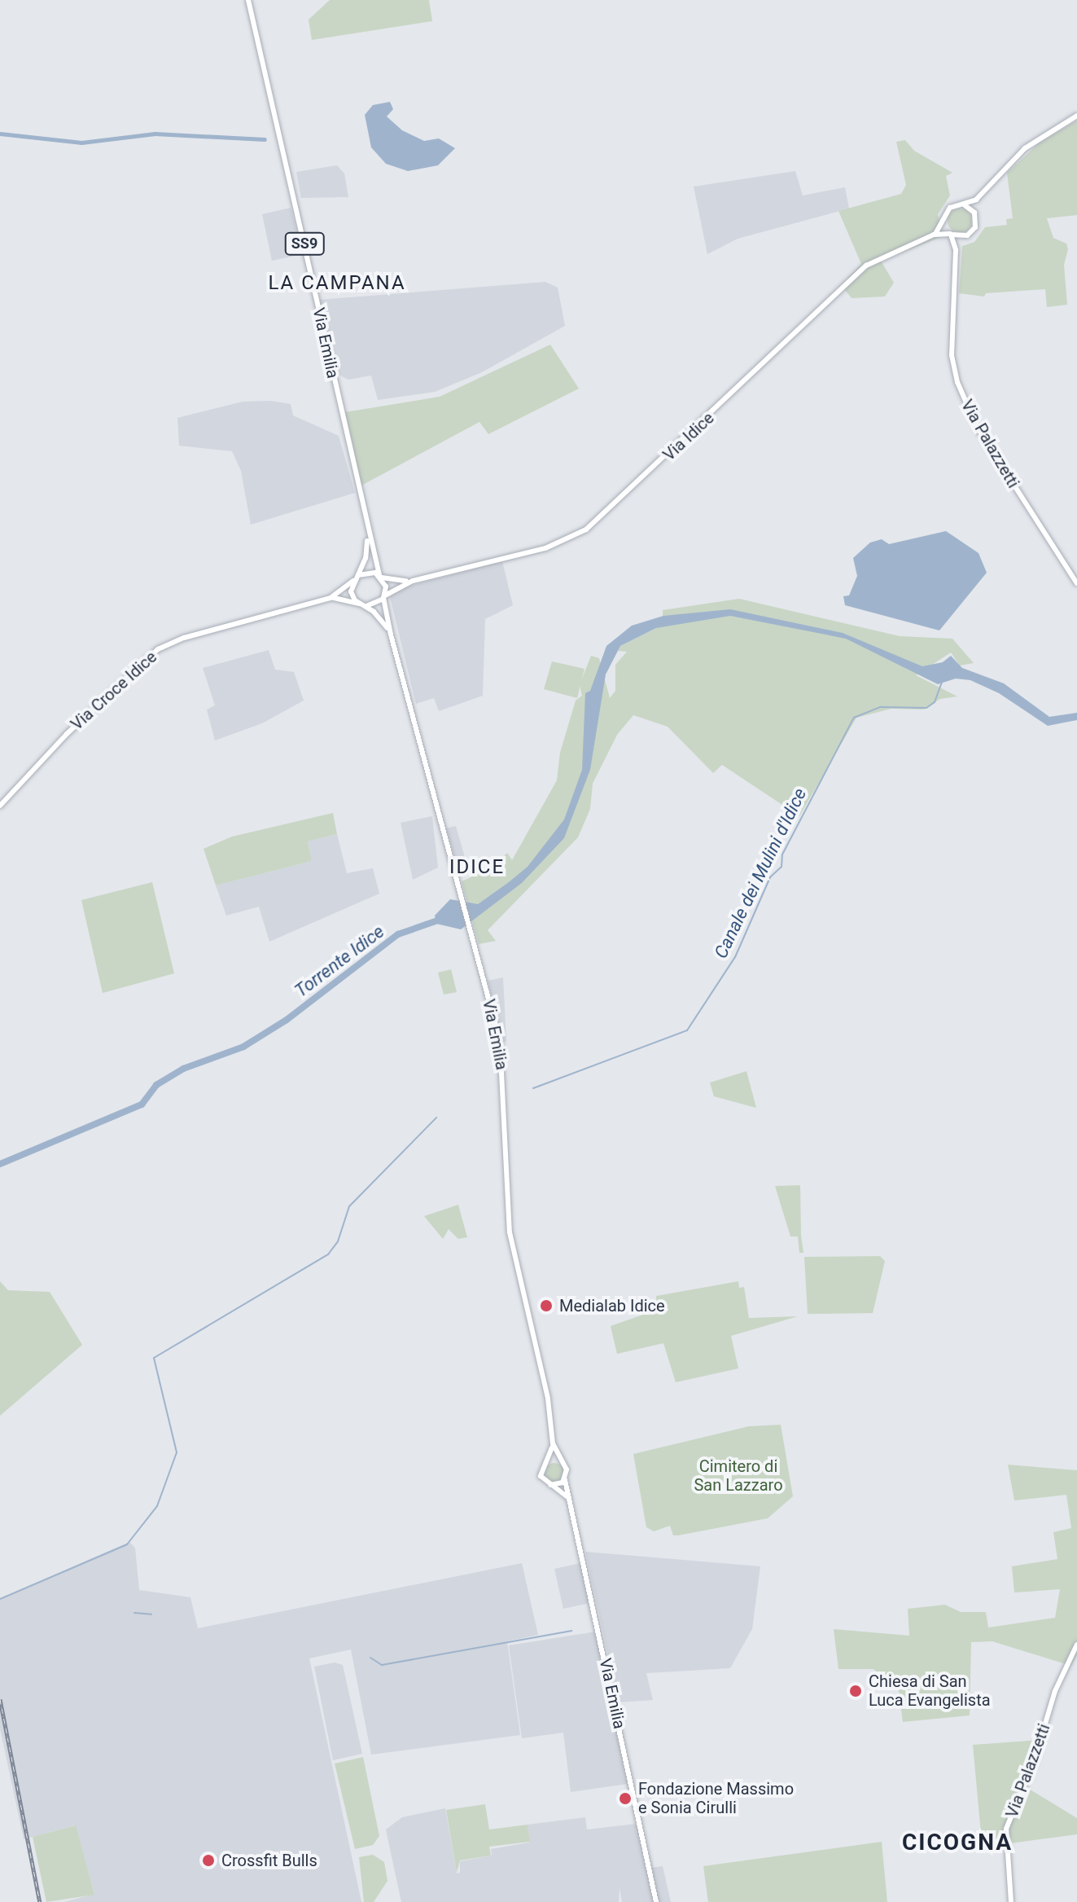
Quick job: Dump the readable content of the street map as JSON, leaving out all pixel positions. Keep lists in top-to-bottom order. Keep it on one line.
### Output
{"streets":{"main road":["SS9","Via Emilia","Via Idice","Via Palazzetti","Via Croce Idice"]},"crossings":[["Via Emilia","Via Idice"],["Via Emilia","Via Croce Idice"],["Via Idice","Via Palazzetti"],["Via Idice","Via Croce Idice"]],"districts":["LA CAMPANA","IDICE","CICOGNA"],"water":["Canale dei Mulini d'Idice","Torrente Idice"],"parks":["Cimitero di San Lazzaro"],"places":["Medialab Idice","Chiesa di San Luca Evangelista","Fondazione Massimo e Sonia Cirulli","Crossfit Bulls"]}
